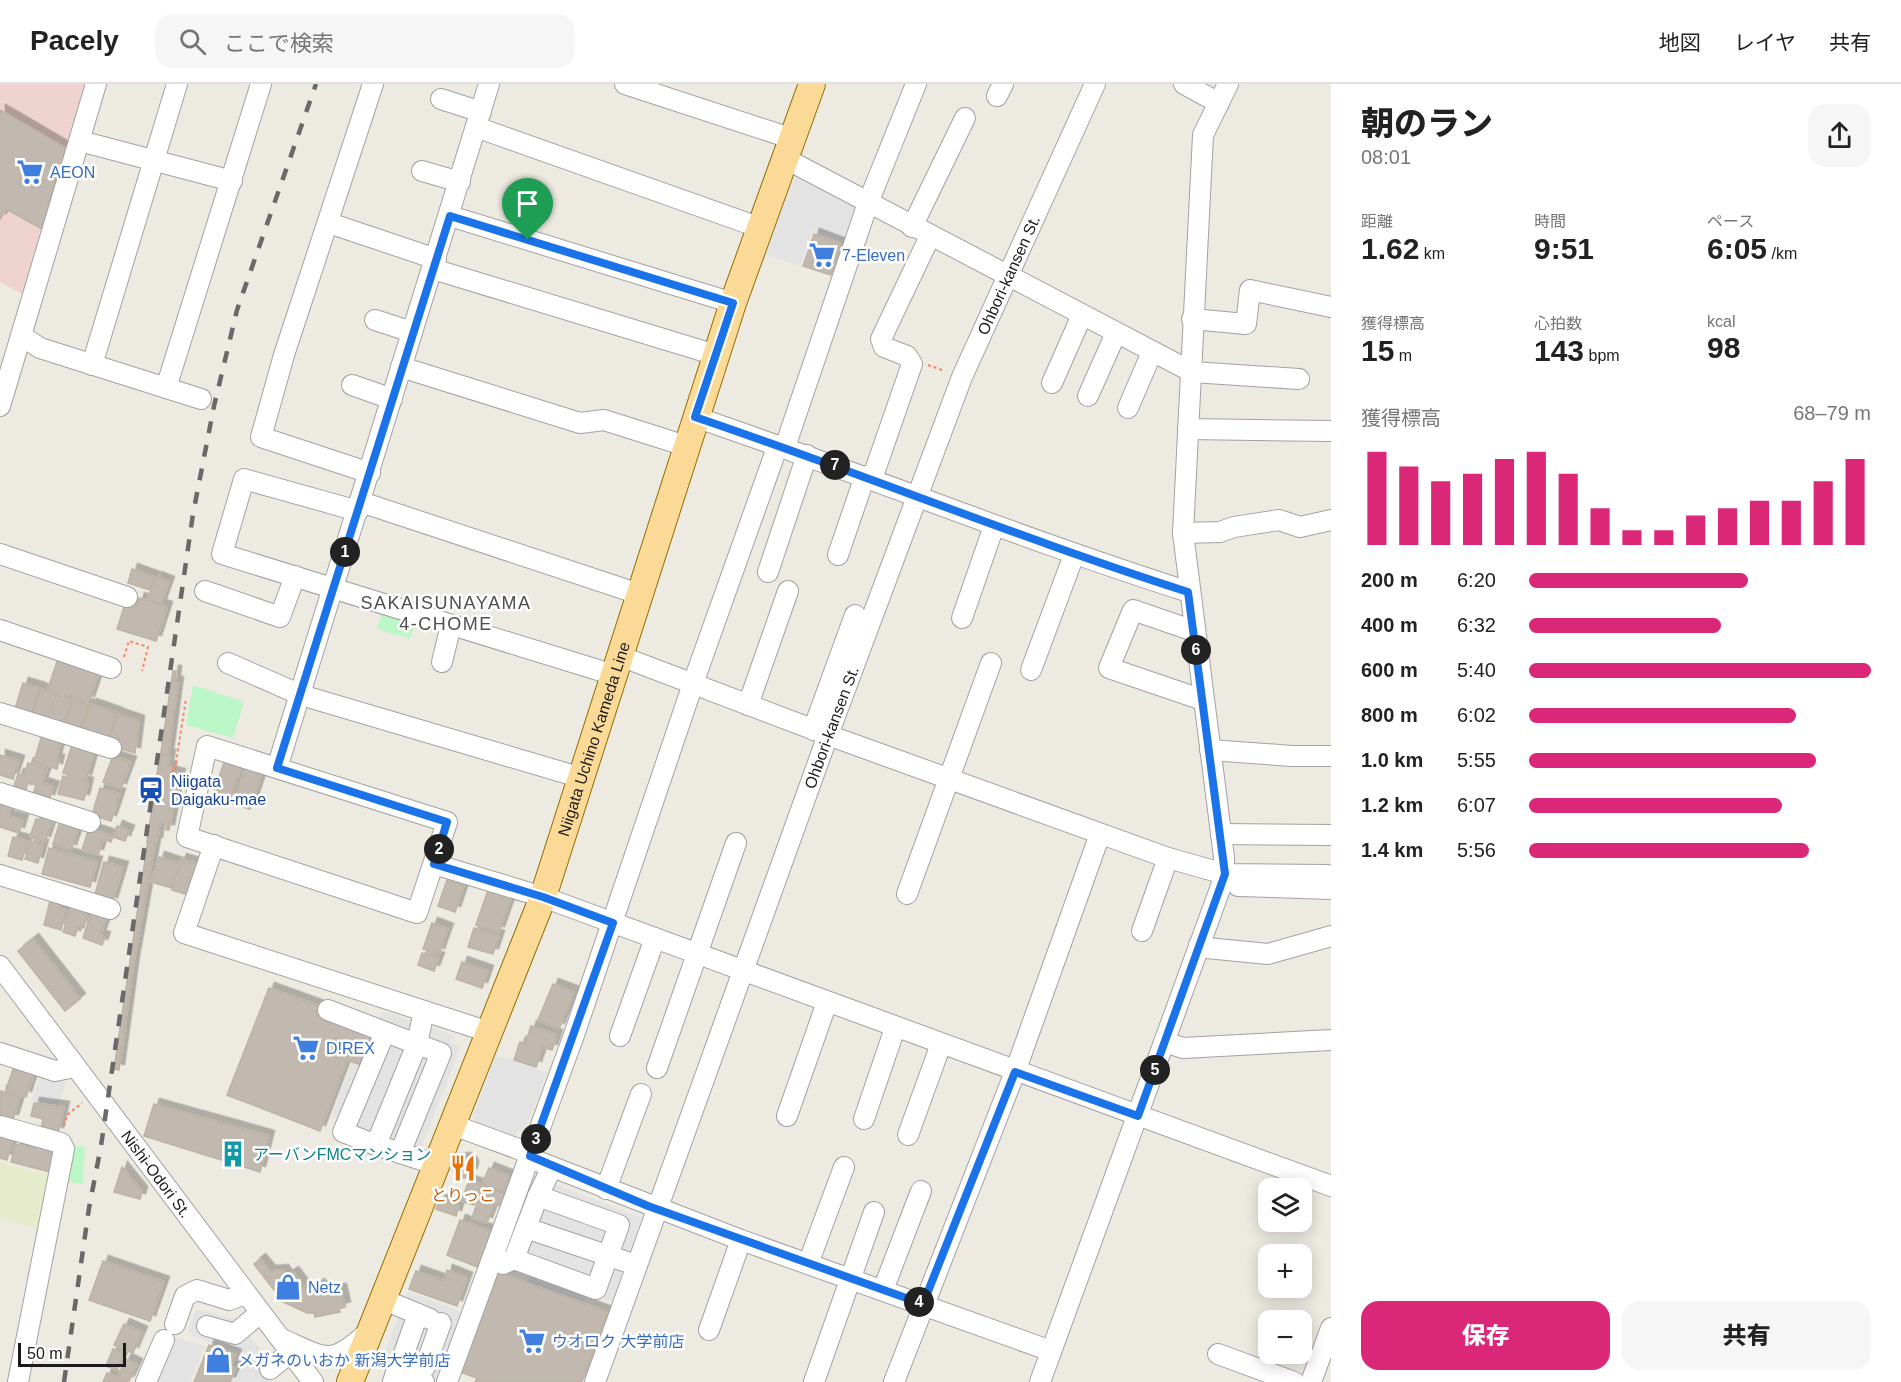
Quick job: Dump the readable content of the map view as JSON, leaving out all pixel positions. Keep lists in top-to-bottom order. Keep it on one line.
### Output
{"streets":{"main road":["Niigata Uchino Kameda Line"],"street":["Ohbori-kansen St.","Nishi-Odori St."]},"districts":["SAKAISUNAYAMA 4-CHOME"],"places":{"supermarket":["AEON","7-Eleven","D!REX","ウオロク 大学前店"],"station":["Niigata Daigaku-mae"],"building":["アーバンFMCマンション"],"restaurant":["とりっこ"],"shop":["Netz","メガネのいおか 新潟大学前店"]},"scale_bar":"50 m","page":{"header":"Pacely","search":"ここで検索","nav":["地図","レイヤ","共有"],"heading":["朝のラン","08:01"],"stats":[["距離","1.62 km"],["時間","9:51"],["ペース","6:05 /km"],["獲得標高","15 m"],["心拍数","143 bpm"],["kcal","98"]],"chart":["獲得標高","68–79 m"],"pins":["7","1","6","2","5","3","4"],"list":[{"name":"200 m","note":"6:20"},{"name":"400 m","note":"6:32"},{"name":"600 m","note":"5:40"},{"name":"800 m","note":"6:02"},{"name":"1.0 km","note":"5:55"},{"name":"1.2 km","note":"6:07"},{"name":"1.4 km","note":"5:56"}],"map_buttons":["+","−"],"buttons":["保存","共有"],"scale":"50 m"}}
